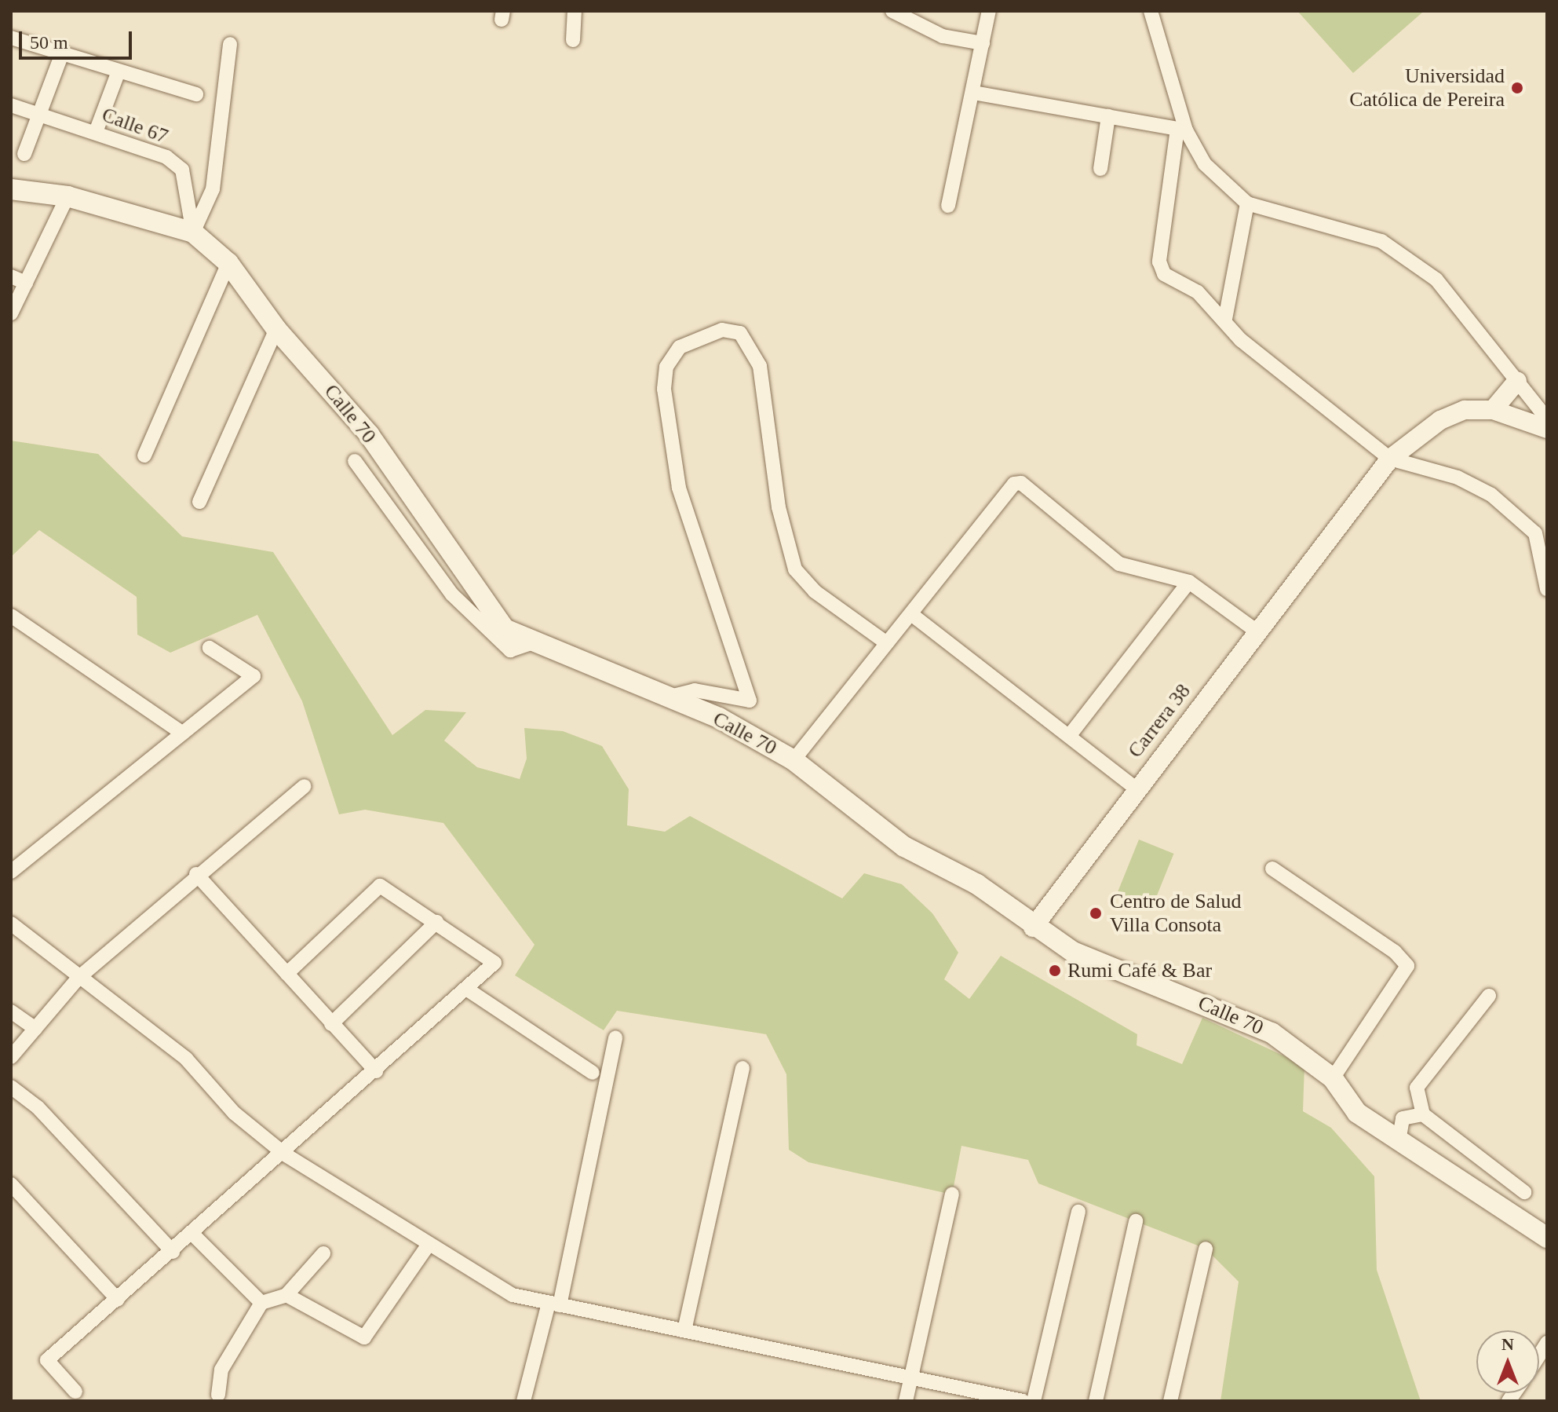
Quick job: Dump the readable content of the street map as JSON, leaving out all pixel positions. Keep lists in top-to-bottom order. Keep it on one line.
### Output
{"streets":{"main road":["Calle 70"],"street":["Calle 67","Carrera 38"]},"crossings":[["Calle 67","Calle 70"],["Calle 70","Carrera 38"]],"places":["Universidad Católica de Pereira","Centro de Salud Villa Consota","Rumi Café & Bar"],"scale_bar":"50 m","north":"top"}
